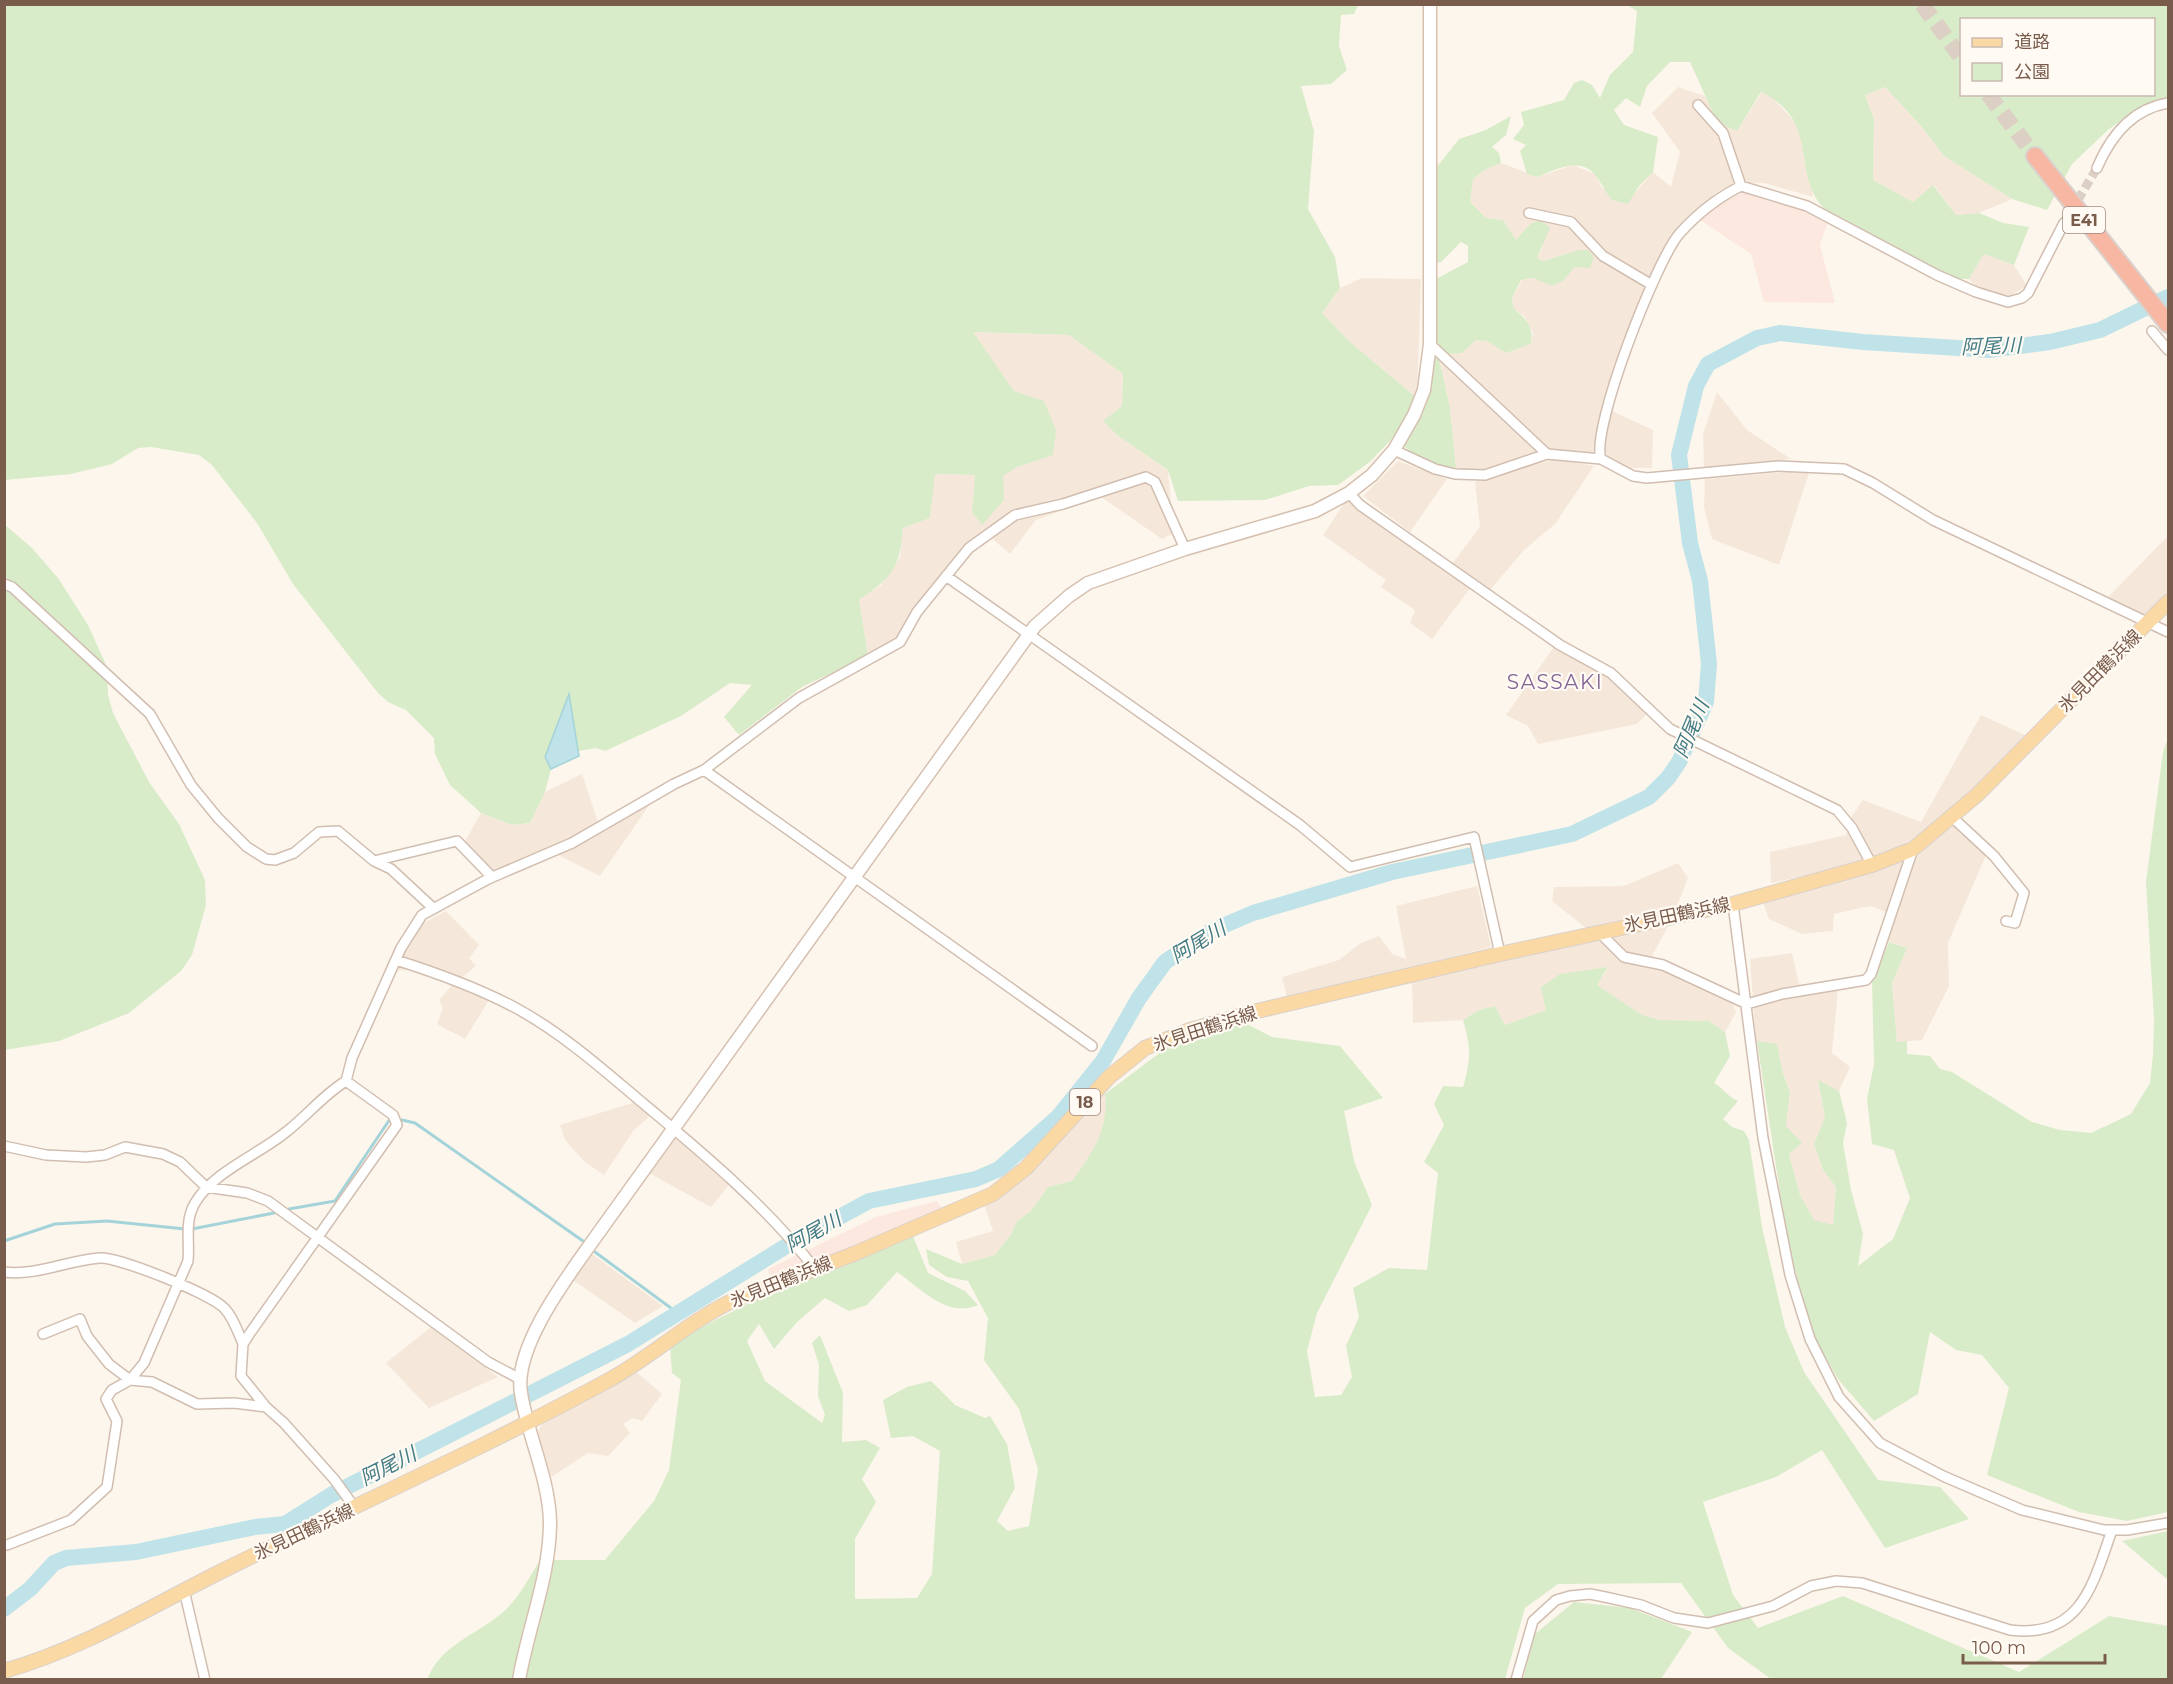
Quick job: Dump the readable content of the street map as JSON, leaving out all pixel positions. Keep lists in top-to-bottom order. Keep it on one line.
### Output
{"streets":{"highway":["E41"],"main road":["氷見田鶴浜線","18"]},"districts":["SASSAKI"],"water":["阿尾川"],"legend":["道路","公園"],"scale_bar":"100 m"}
